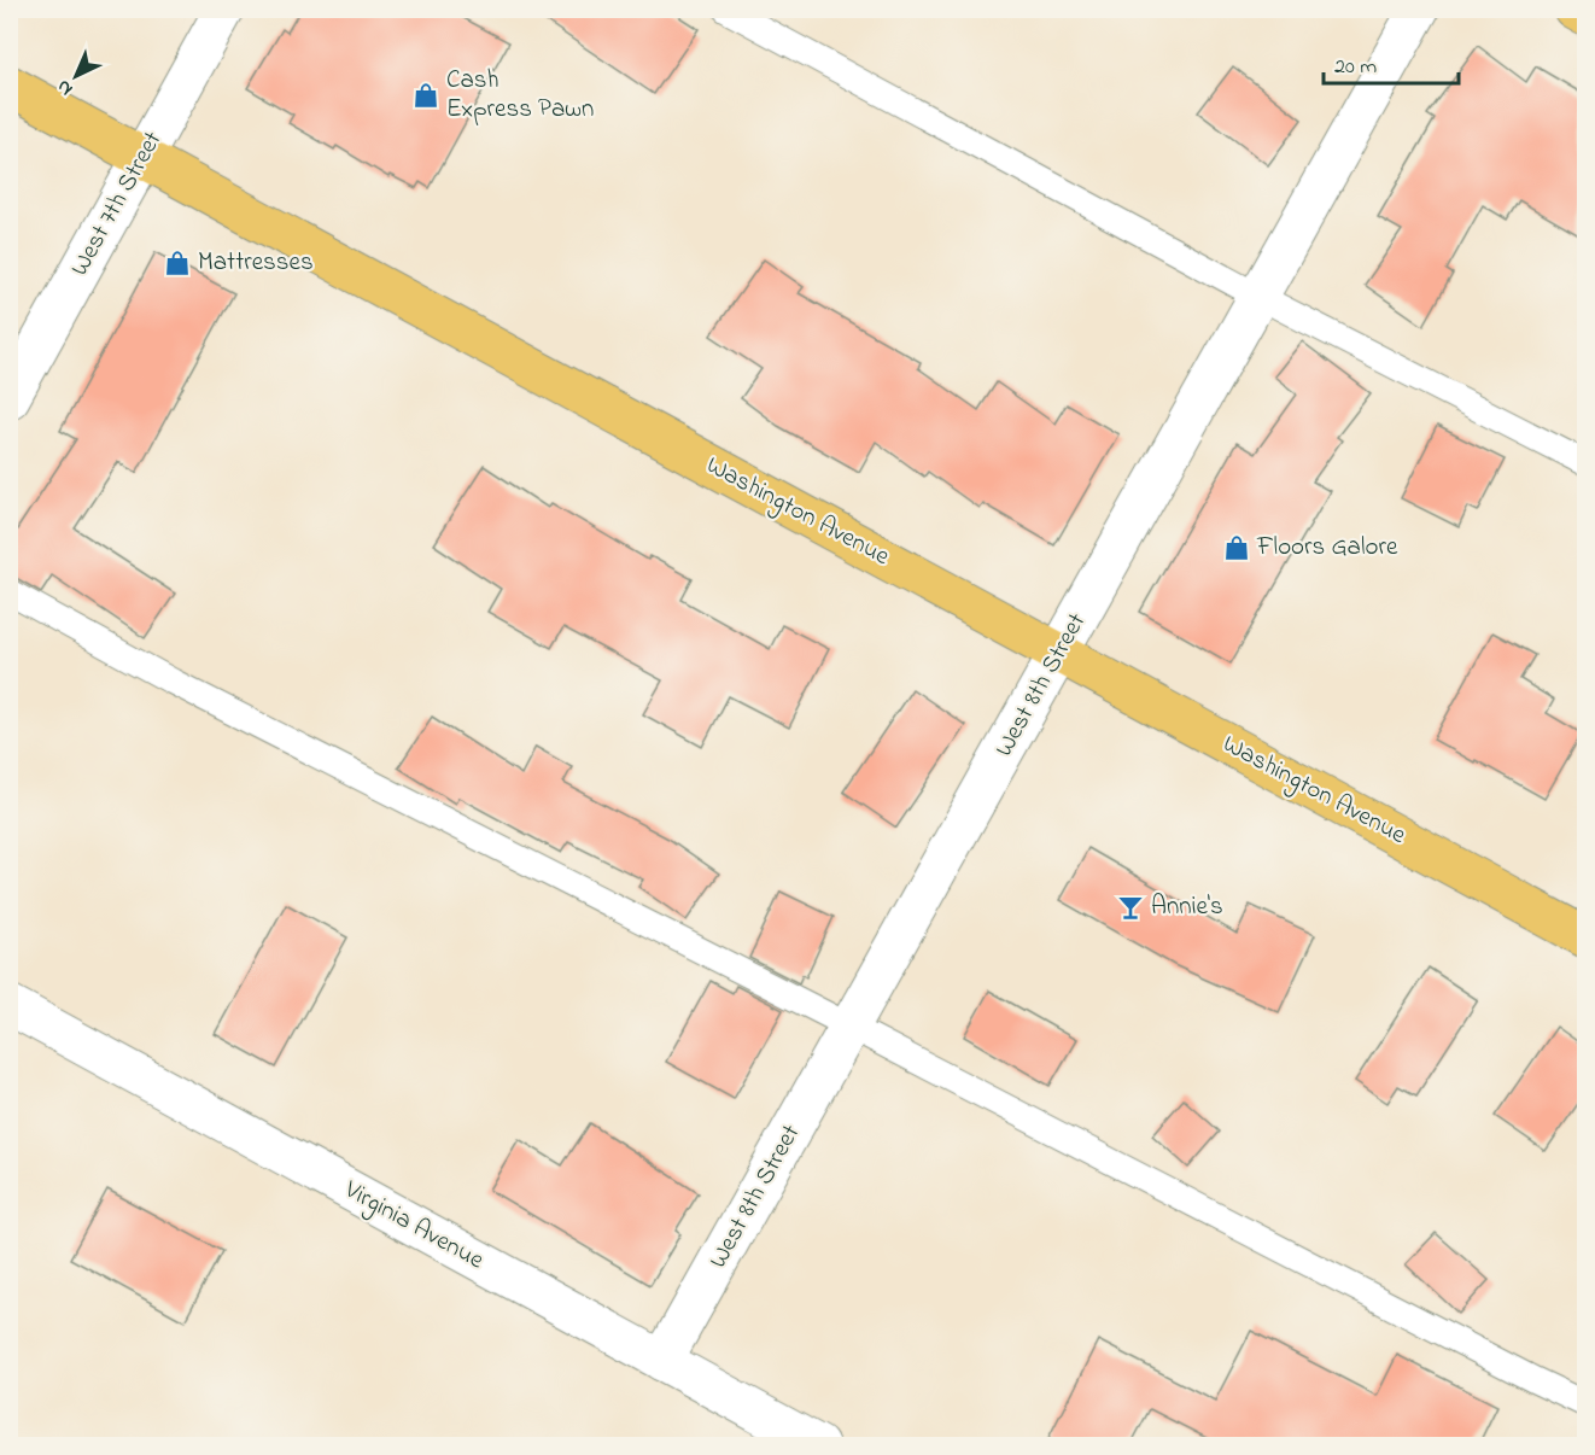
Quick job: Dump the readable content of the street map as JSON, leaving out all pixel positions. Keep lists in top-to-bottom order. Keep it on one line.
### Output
{"streets":{"main road":["Washington Avenue"],"street":["West 7th Street","West 8th Street","Virginia Avenue"]},"crossings":[["West 7th Street","Washington Avenue"],["Washington Avenue","West 8th Street"],["West 8th Street","Virginia Avenue"]],"places":{"shop":["Cash Express Pawn","Mattresses","Floors Galore"],"bar":["Annie's"]},"scale_bar":"20 m","north":"bottom left"}
